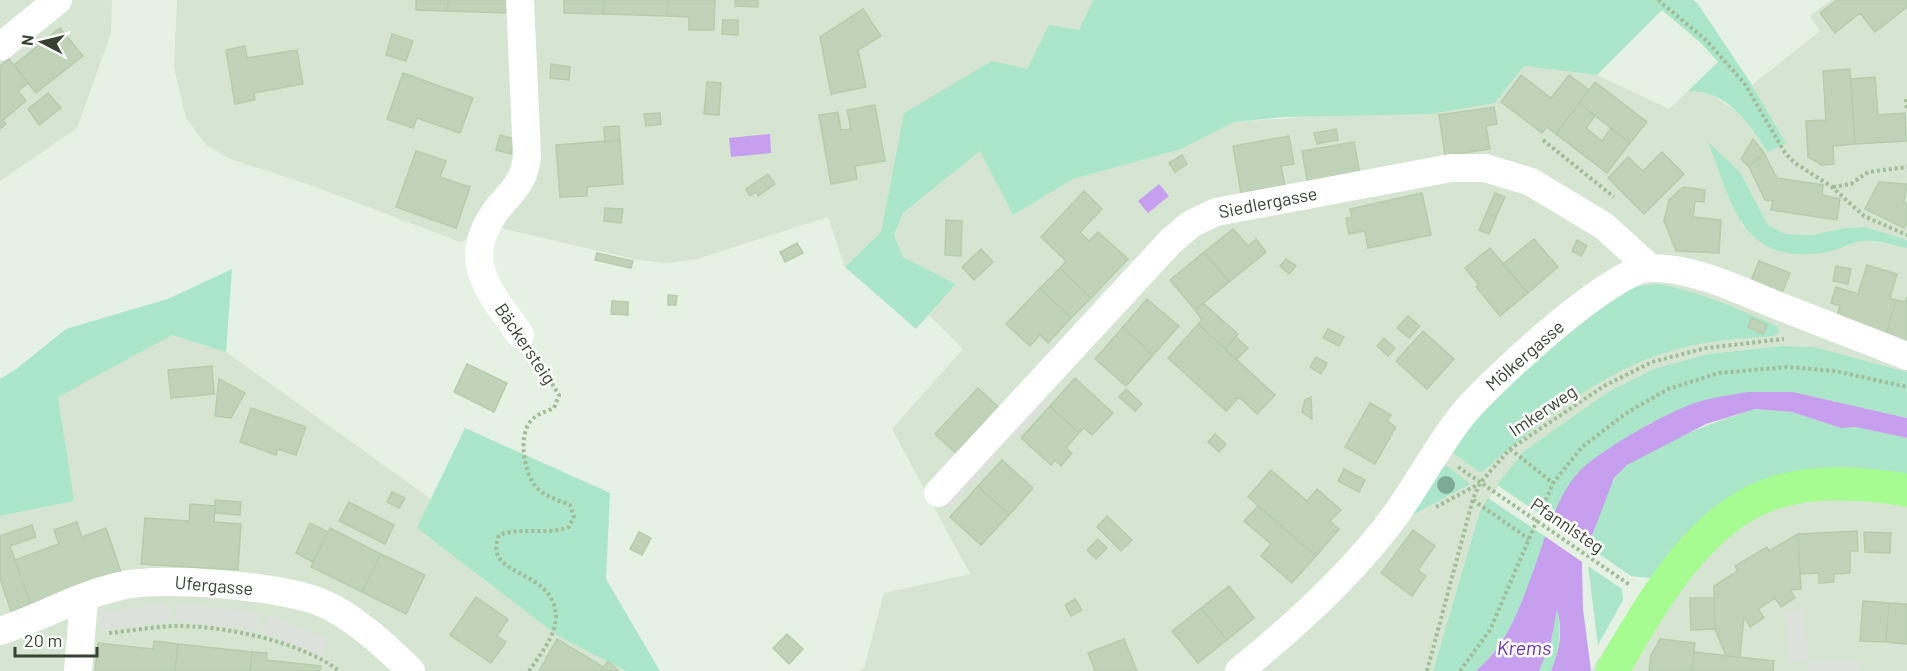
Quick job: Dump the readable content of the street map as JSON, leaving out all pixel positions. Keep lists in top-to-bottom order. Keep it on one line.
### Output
{"streets":{"street":["Siedlergasse","Bäckersteig","Mölkergasse","Ufergasse"],"path":["Imkerweg","Pfannlsteg"]},"crossings":[["Siedlergasse","Mölkergasse"],["Imkerweg","Pfannlsteg"]],"water":["Krems"],"scale_bar":"20 m","north":"left"}
